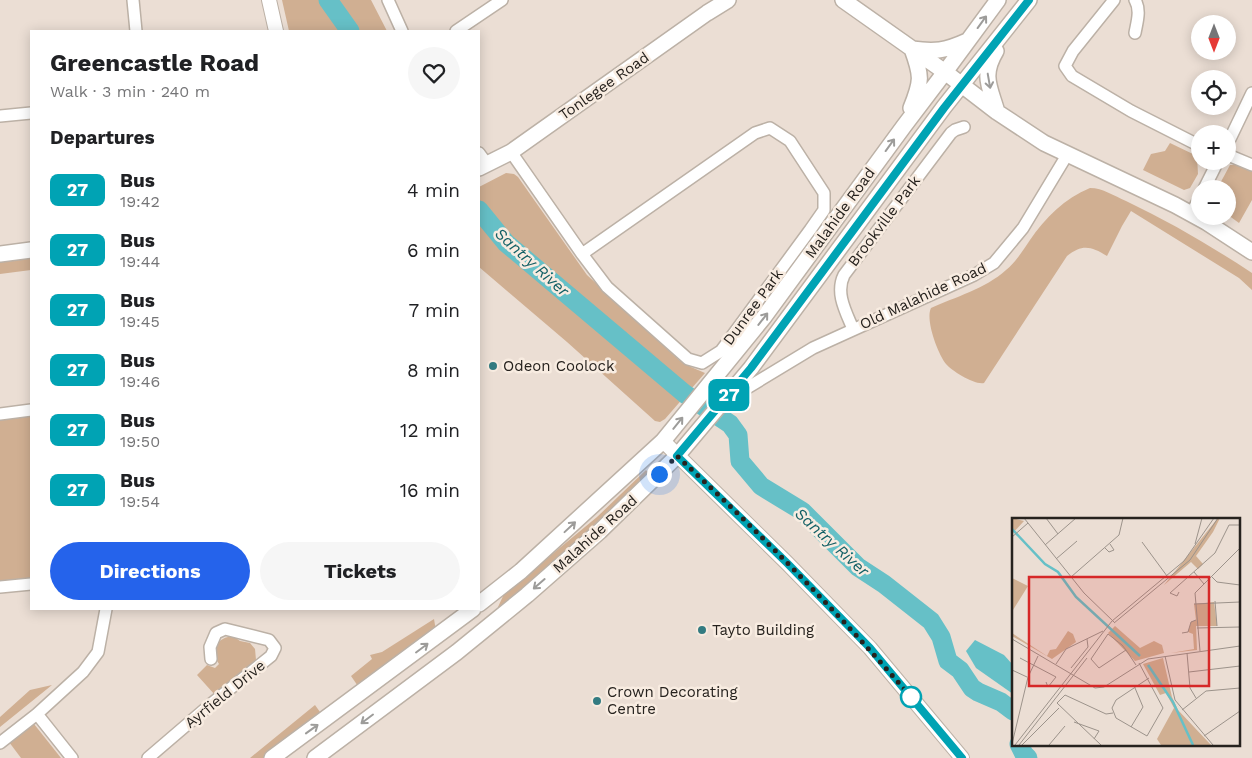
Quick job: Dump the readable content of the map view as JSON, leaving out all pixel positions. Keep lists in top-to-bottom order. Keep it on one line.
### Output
{"streets":{"main road":["Tonlegee Road","Malahide Road"],"street":["Brookville Park","Old Malahide Road","Dunree Park","Ayrfield Drive"]},"crossings":[["Tonlegee Road","Dunree Park"],["Malahide Road","Old Malahide Road"],["Brookville Park","Old Malahide Road"]],"water":["Santry River"],"places":["Odeon Coolock","Tayto Building","Crown Decorating Centre"],"lines":["bus line 27"],"north":"bottom","page":{"on_map":"27","map_buttons":["+","−"],"heading":[["Greencastle Road","Walk · 3 min · 240 m"],"Departures"],"list":[{"mark":"27","name":"Bus","note":"19:42","value":"4 min"},{"mark":"27","name":"Bus","note":"19:44","value":"6 min"},{"mark":"27","name":"Bus","note":"19:45","value":"7 min"},{"mark":"27","name":"Bus","note":"19:46","value":"8 min"},{"mark":"27","name":"Bus","note":"19:50","value":"12 min"},{"mark":"27","name":"Bus","note":"19:54","value":"16 min"}],"buttons":["Directions","Tickets"]}}
